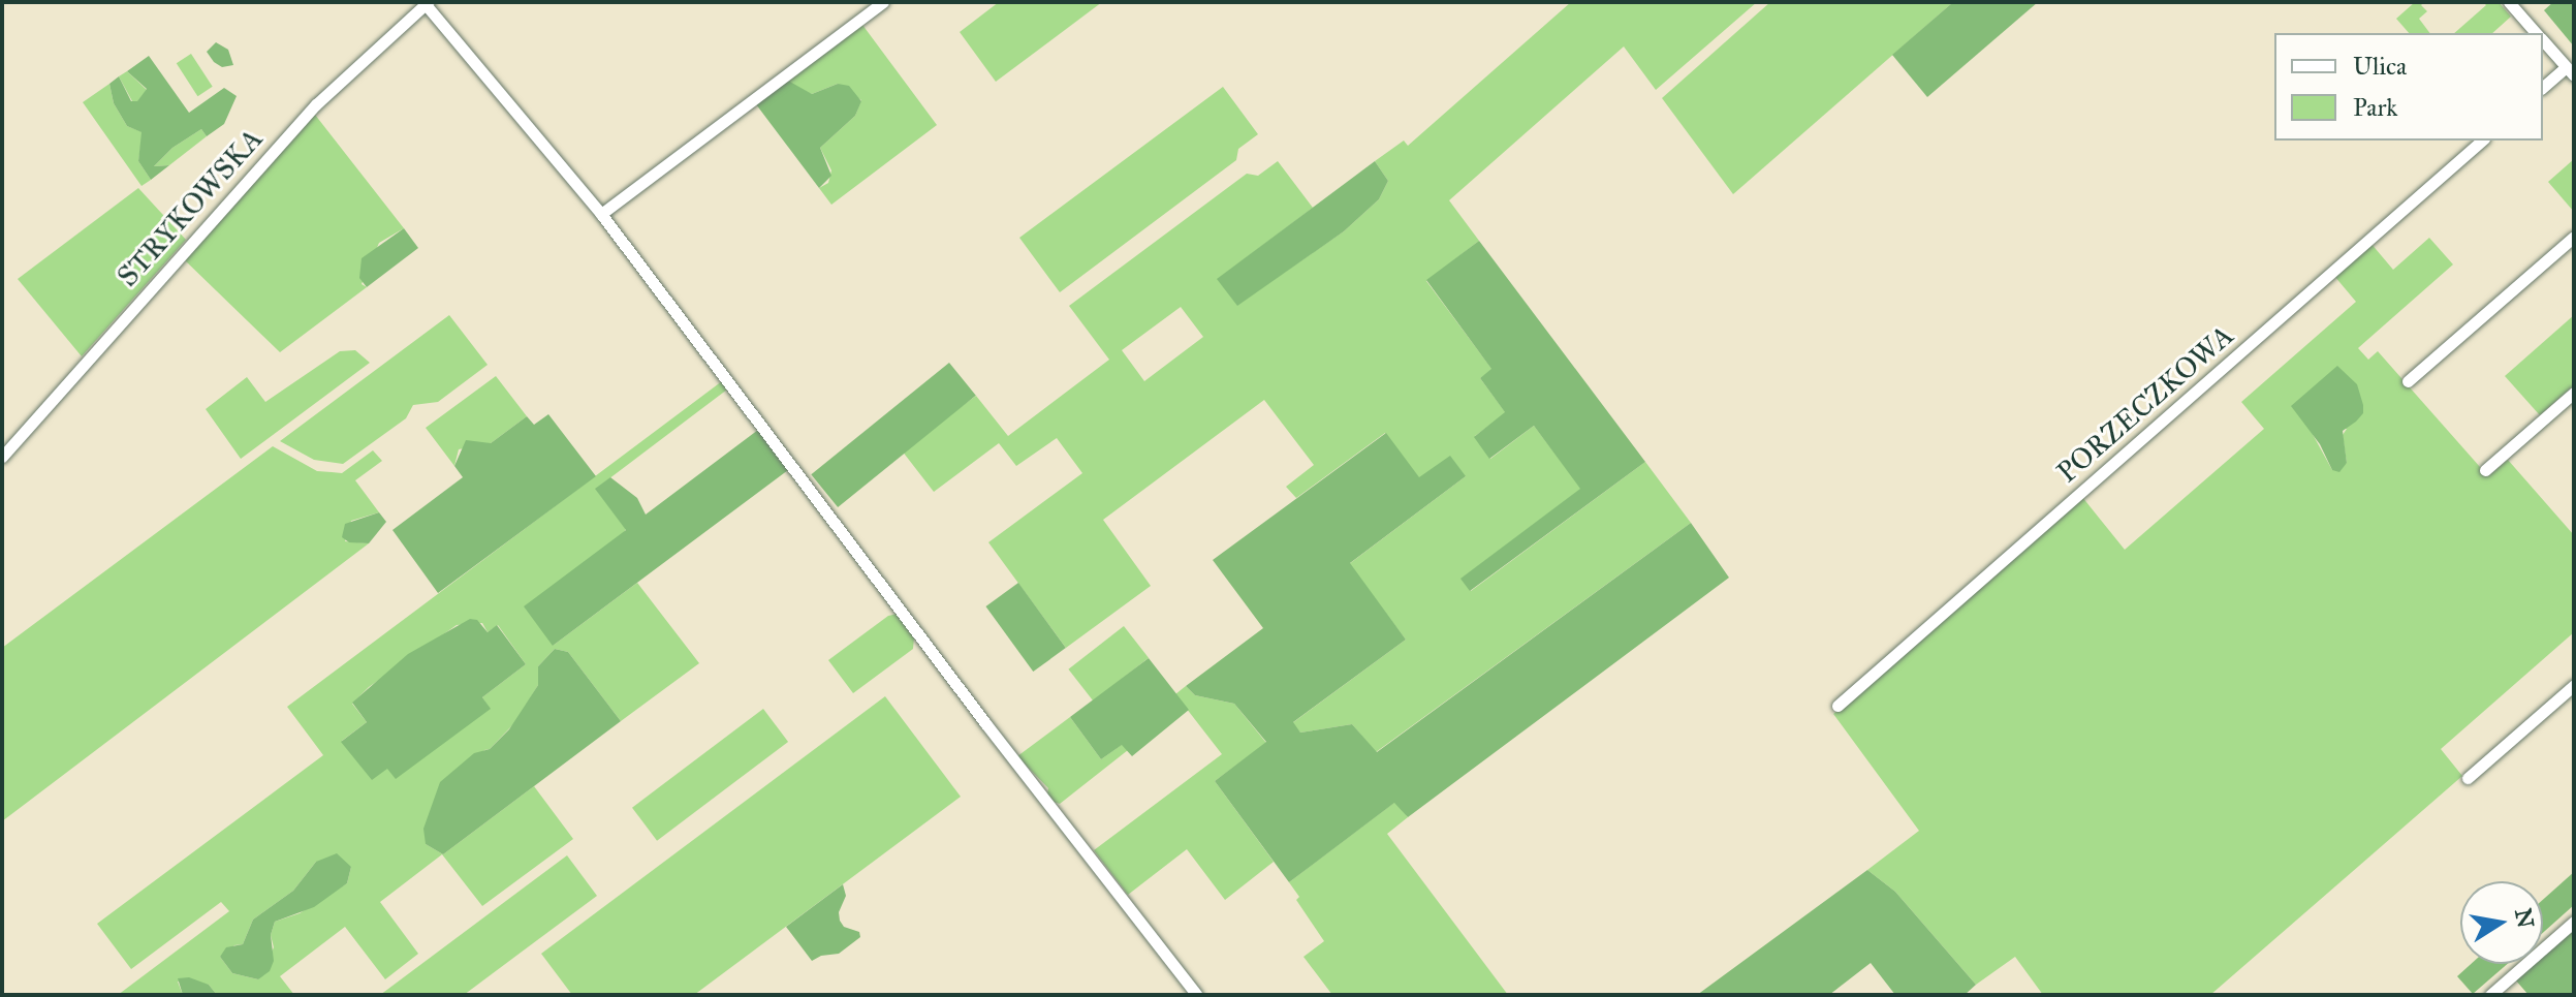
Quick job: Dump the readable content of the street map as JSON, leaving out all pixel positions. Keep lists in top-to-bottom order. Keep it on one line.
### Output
{"streets":{"street":["STRYKOWSKA","PORZECZKOWA"]},"legend":["Ulica","Park"],"north":"right"}
